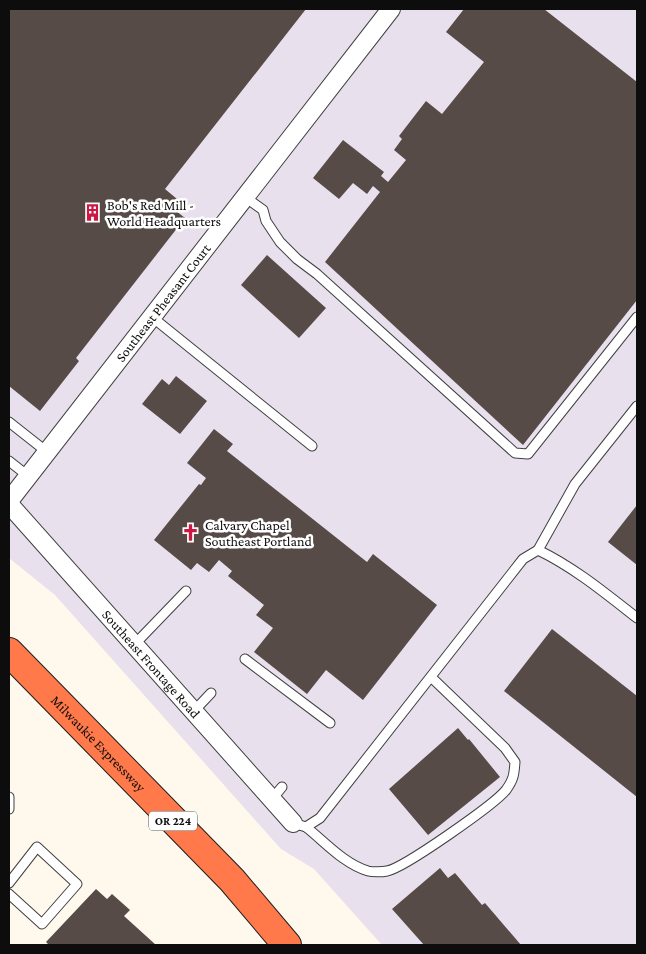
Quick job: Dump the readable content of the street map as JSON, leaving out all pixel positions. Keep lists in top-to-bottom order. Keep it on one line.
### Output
{"streets":{"highway":["Milwaukie Expressway","OR 224"],"street":["Southeast Pheasant Court","Southeast Frontage Road"]},"crossings":[["Southeast Pheasant Court","Southeast Frontage Road"]],"places":{"building":["Bob's Red Mill - World Headquarters"],"church":["Calvary Chapel Southeast Portland"]}}
